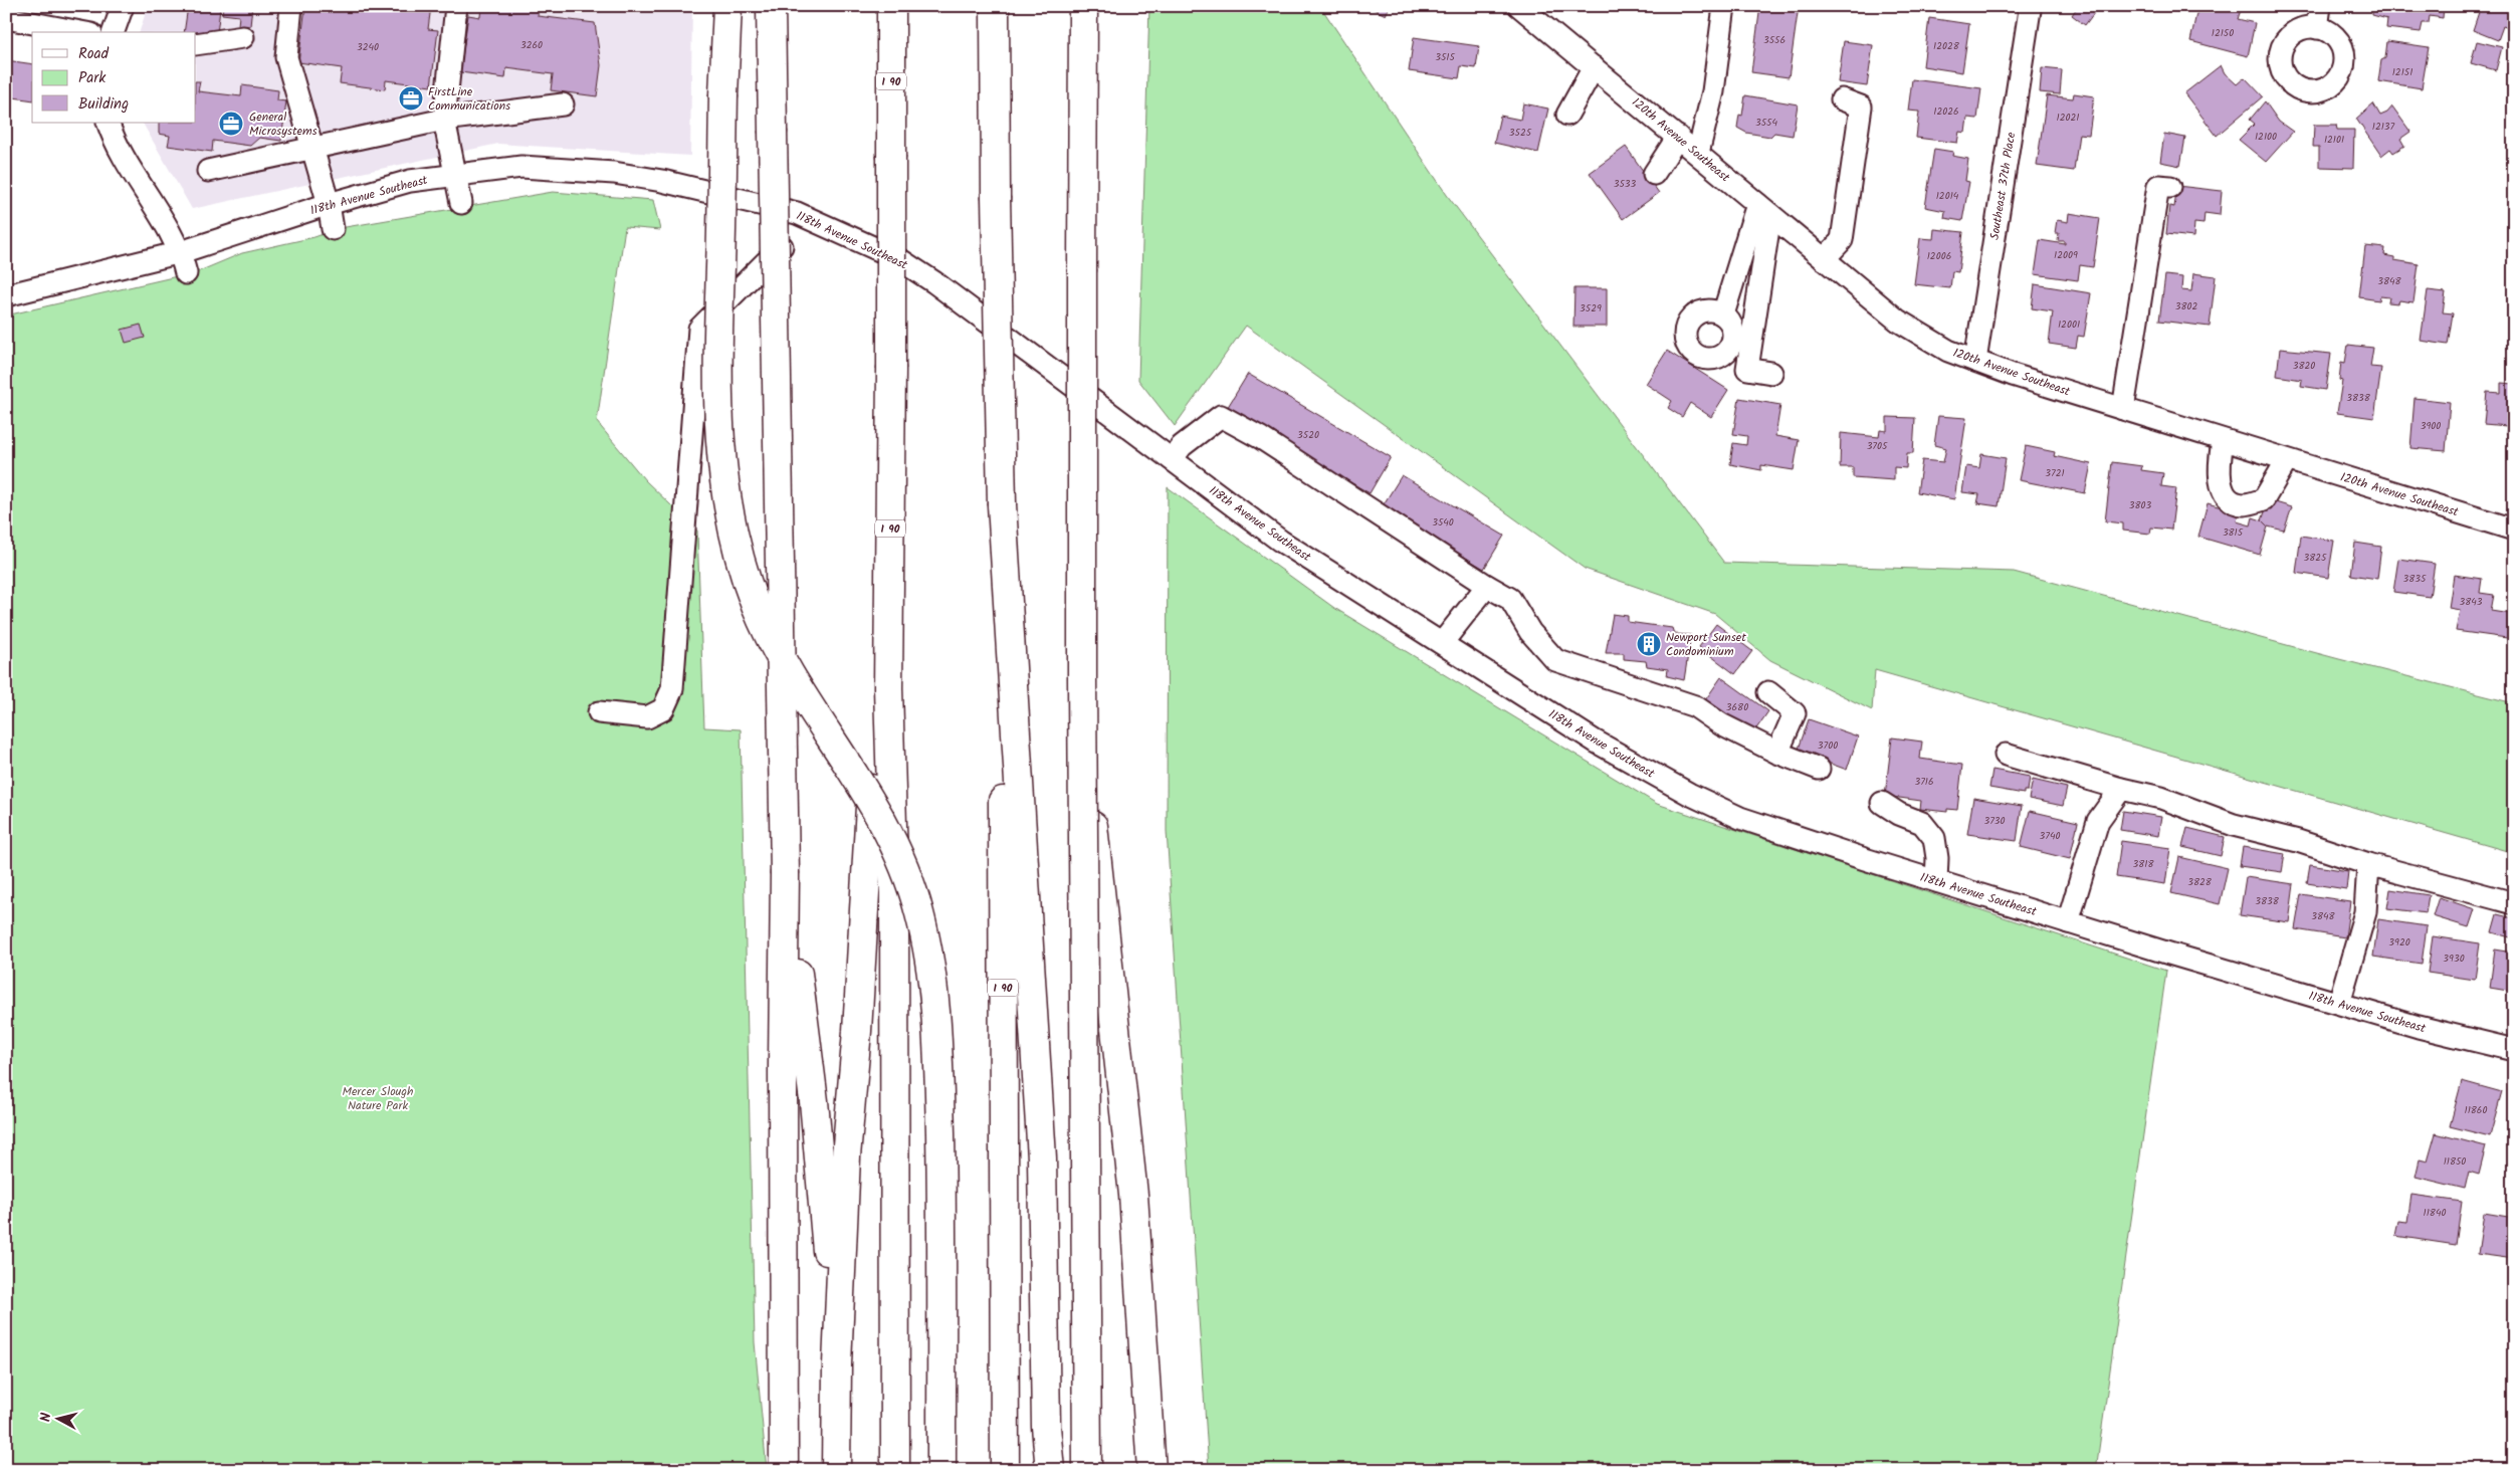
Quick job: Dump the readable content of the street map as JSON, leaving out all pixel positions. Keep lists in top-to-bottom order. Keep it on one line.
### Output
{"streets":{"highway":["I 90"],"street":["120th Avenue Southeast","Southeast 37th Place","118th Avenue Southeast"]},"crossings":[["120th Avenue Southeast","Southeast 37th Place"]],"parks":["Mercer Slough Nature Park"],"places":{"office":["FirstLine Communications","General Microsystems"],"building":["Newport Sunset Condominium"]},"house_numbers":["12150","3556","3260","12028","3240","3515","12151","12026","12021","3554","12137","3525","12100","12101","3533","12014","12009","12006","3848","3802","3529","12001","3820","3838","3900","3520","3705","3721","3803","3540","3815","3825","3835","3843","3680","3700","3716","3730","3740","3818","3828","3838","3848","3920","3930","11860","11850","11840"],"legend":["Road","Park","Building"],"north":"left"}
